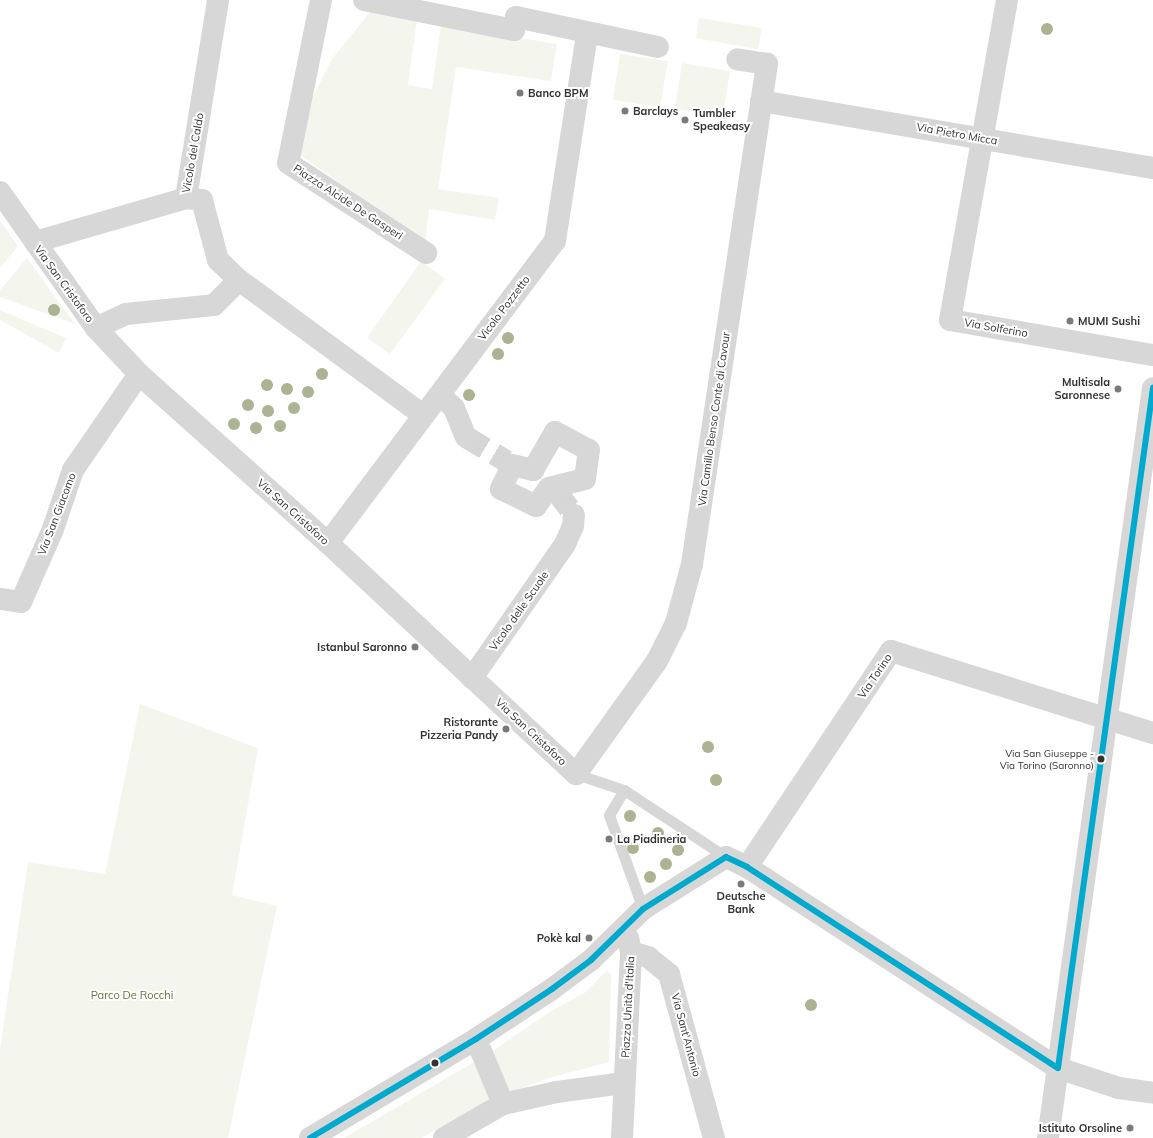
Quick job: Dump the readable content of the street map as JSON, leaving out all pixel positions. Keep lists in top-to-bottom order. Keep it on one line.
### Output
{"streets":{"street":["Via Pietro Micca","Vicolo del Caldo","Piazza Alcide De Gasperi","Via San Cristoforo","Vicolo Pozzetto","Via Solferino","Via Camillo Benso Conte di Cavour","Via San Giacomo","Vicolo delle Scuole","Via Torino","Piazza Unità d'Italia","Via Sant'Antonio"]},"crossings":[["Via Pietro Micca","Via Solferino"],["Via Pietro Micca","Via Camillo Benso Conte di Cavour"],["Vicolo del Caldo","Via San Cristoforo"],["Via San Cristoforo","Vicolo Pozzetto"],["Via San Cristoforo","Via Camillo Benso Conte di Cavour"],["Via San Cristoforo","Via San Giacomo"],["Via San Cristoforo","Vicolo delle Scuole"],["Piazza Unità d'Italia","Via Sant'Antonio"]],"parks":["Parco De Rocchi"],"places":["Banco BPM","Barclays","Tumbler Speakeasy","MUMI Sushi","Multisala Saronnese","Istanbul Saronno","Ristorante Pizzeria Pandy","Via San Giuseppe - Via Torino (Saronno)","La Piadineria","Deutsche Bank","Pokè kal","Istituto Orsoline"]}
